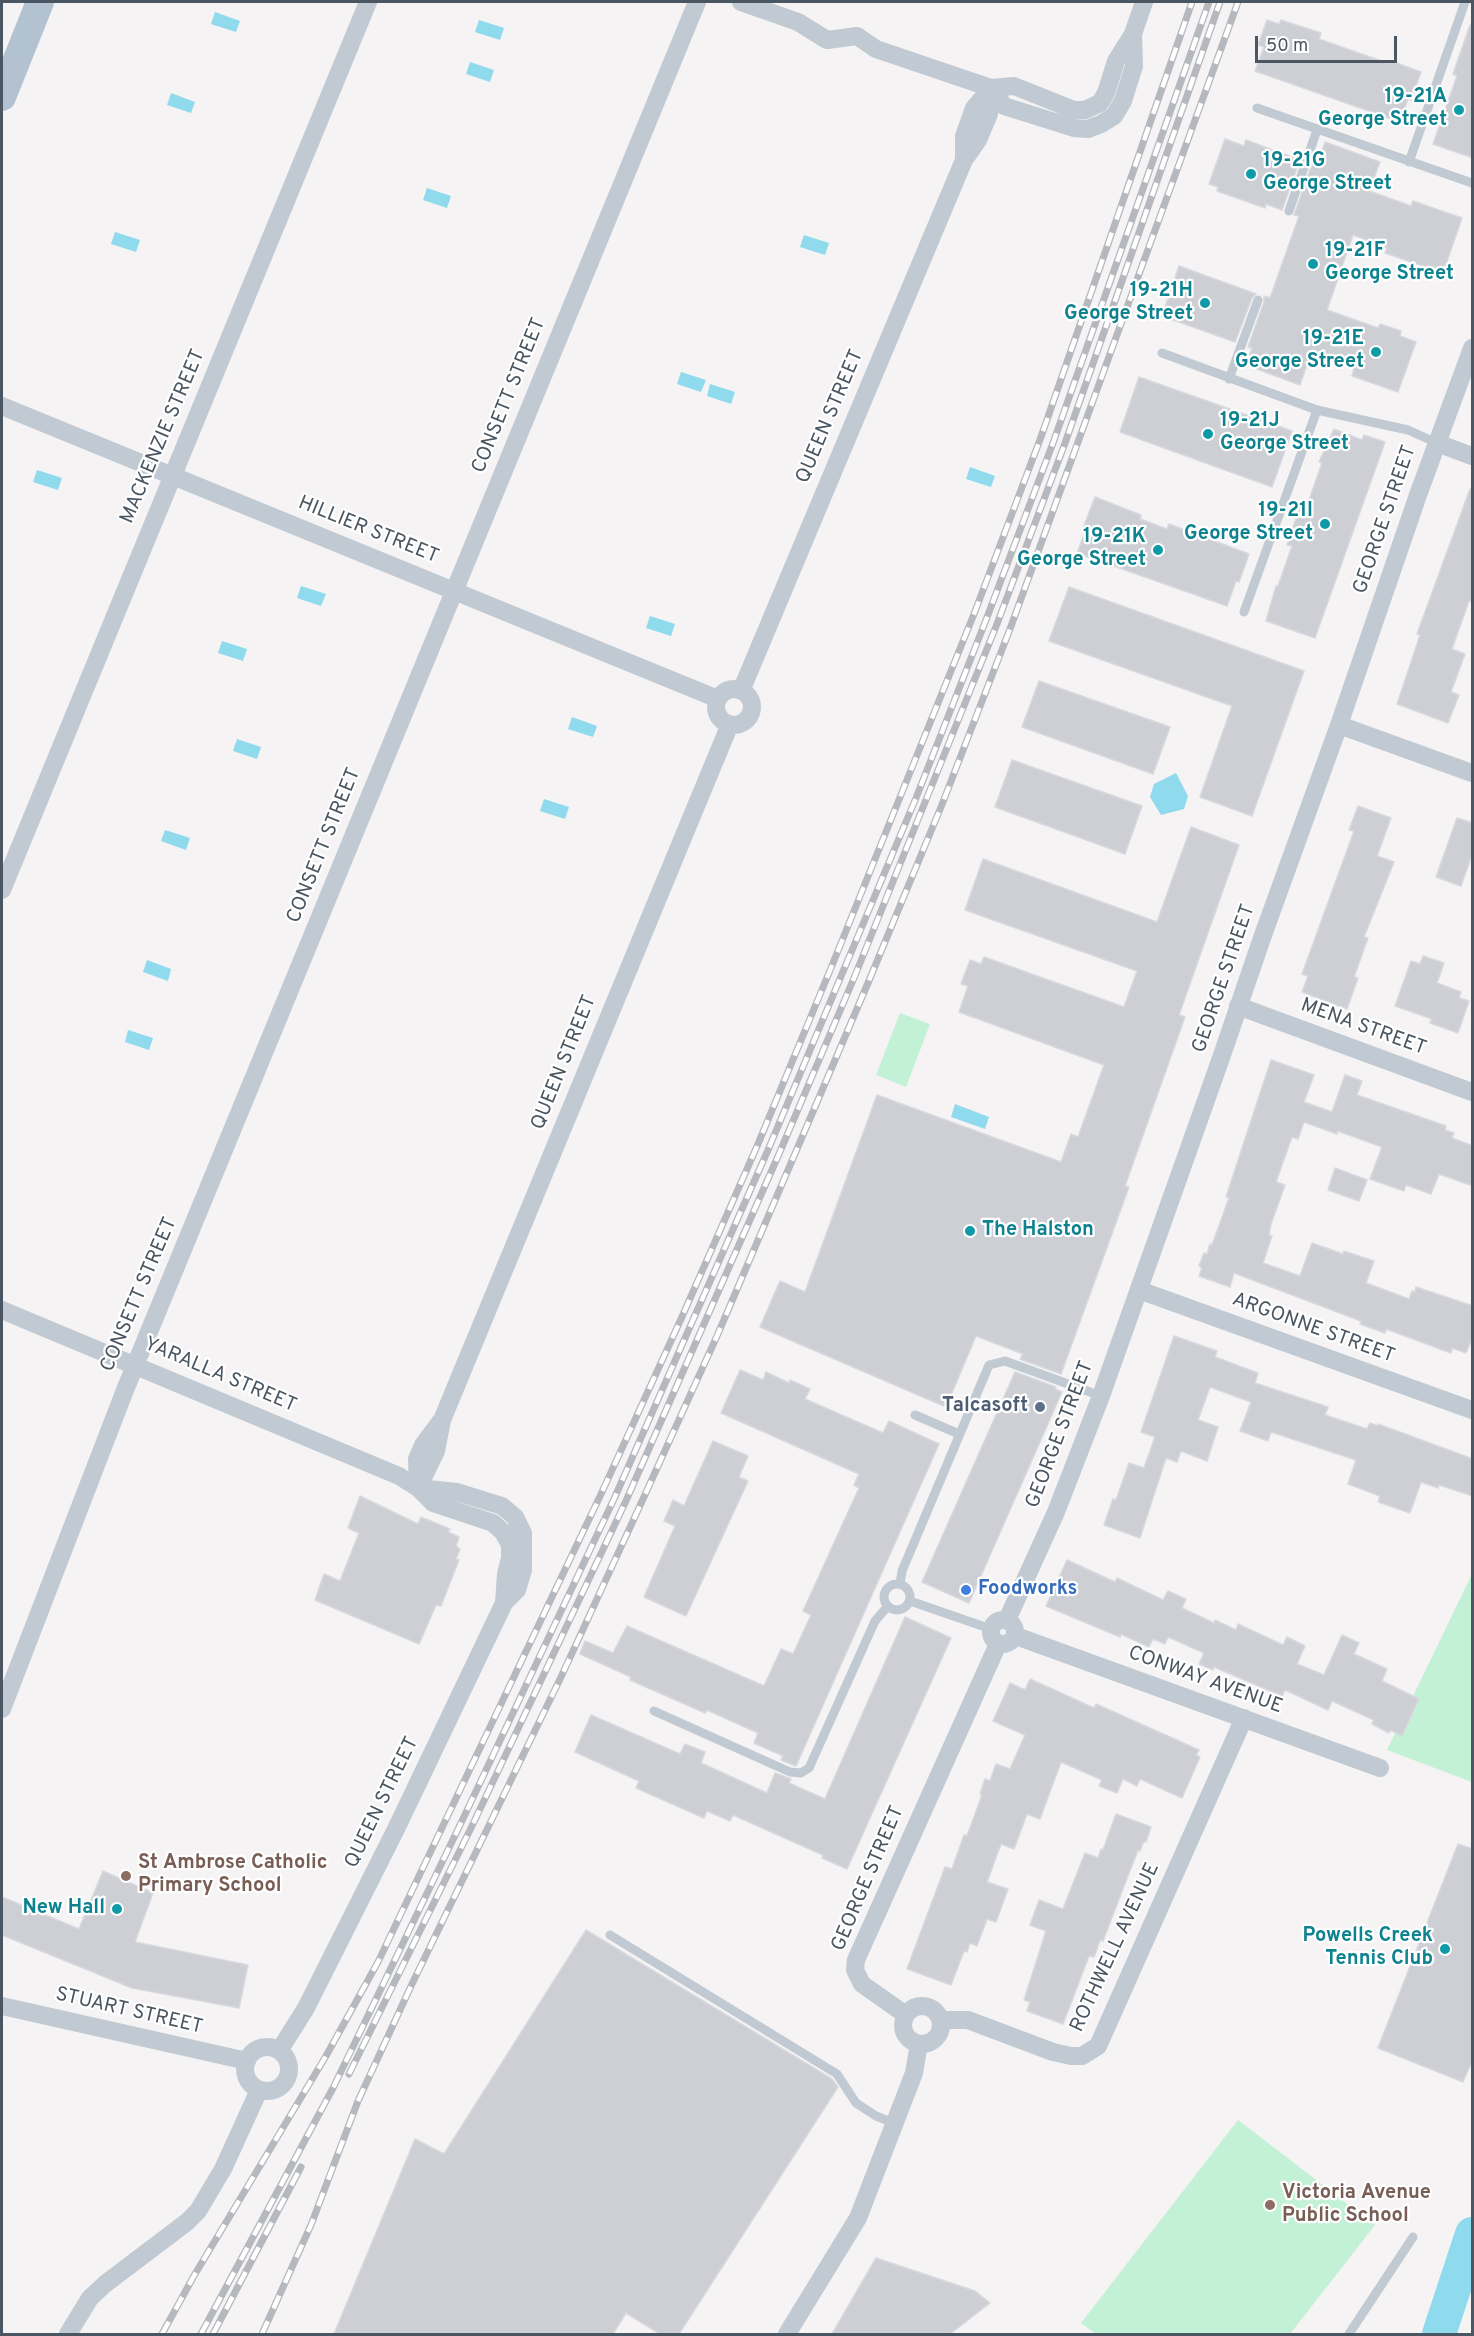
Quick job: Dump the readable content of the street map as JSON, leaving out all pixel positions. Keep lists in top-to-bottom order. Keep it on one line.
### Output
{"streets":{"street":["CONSETT STREET","QUEEN STREET","MACKENZIE STREET","GEORGE STREET","HILLIER STREET","MENA STREET","ARGONNE STREET","YARALLA STREET","CONWAY AVENUE","ROTHWELL AVENUE","STUART STREET"]},"crossings":[["CONSETT STREET","HILLIER STREET"],["CONSETT STREET","YARALLA STREET"],["QUEEN STREET","HILLIER STREET"],["QUEEN STREET","YARALLA STREET"],["QUEEN STREET","STUART STREET"],["MACKENZIE STREET","HILLIER STREET"],["GEORGE STREET","MENA STREET"],["GEORGE STREET","ARGONNE STREET"],["GEORGE STREET","CONWAY AVENUE"],["GEORGE STREET","ROTHWELL AVENUE"],["CONWAY AVENUE","ROTHWELL AVENUE"]],"places":["19-21A George Street","19-21G George Street","19-21F George Street","19-21H George Street","19-21E George Street","19-21J George Street","19-21I George Street","19-21K George Street","The Halston","Talcasoft","Foodworks","St Ambrose Catholic Primary School","New Hall","Powells Creek Tennis Club","Victoria Avenue Public School"],"scale_bar":"50 m"}
